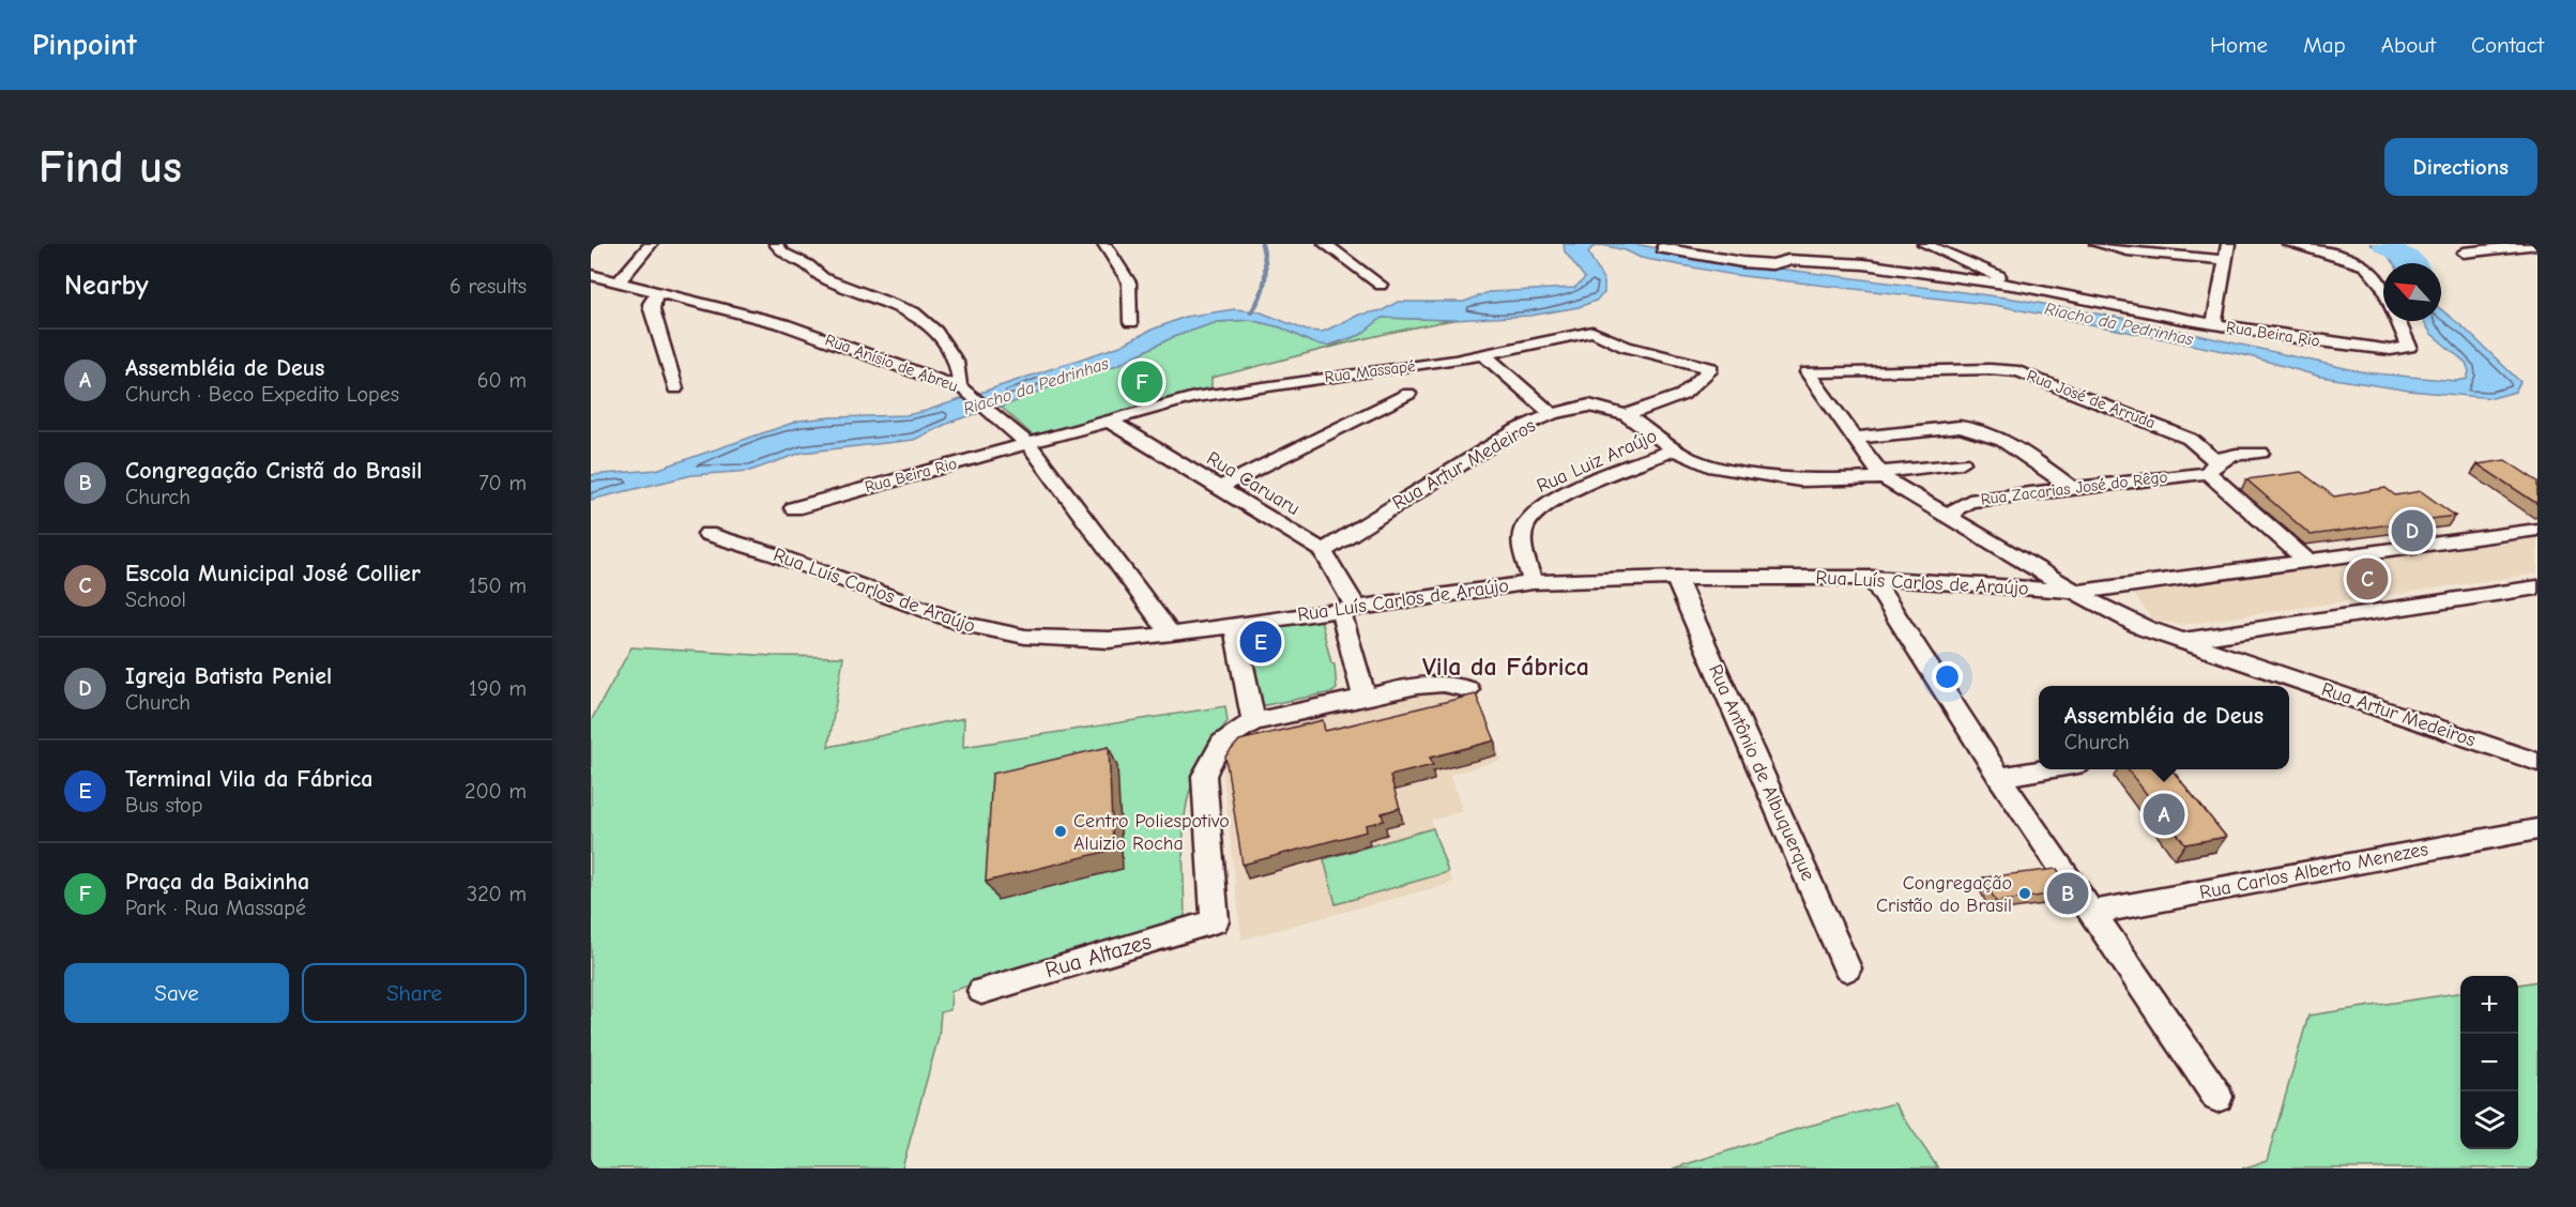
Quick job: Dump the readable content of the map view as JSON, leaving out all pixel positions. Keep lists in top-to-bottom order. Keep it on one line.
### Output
{"streets":{"street":["Rua Beira Rio","Rua Anísio de Abreu","Rua Massapé","Rua José de Arruda","Rua Luiz Araújo","Rua Artur Medeiros","Rua Caruaru","Rua Zacarias José do Rêgo","Rua Luís Carlos de Araújo","Rua Antônio de Albuquerque","Rua Carlos Alberto Menezes","Rua Altazes"]},"crossings":[["Rua Beira Rio","Rua Anísio de Abreu"],["Rua Beira Rio","Rua Massapé"],["Rua Anísio de Abreu","Rua Massapé"],["Rua Anísio de Abreu","Rua Luís Carlos de Araújo"],["Rua Massapé","Rua Artur Medeiros"],["Rua Massapé","Rua Caruaru"],["Rua José de Arruda","Rua Zacarias José do Rêgo"],["Rua José de Arruda","Rua Luís Carlos de Araújo"],["Rua Luiz Araújo","Rua Artur Medeiros"],["Rua Luiz Araújo","Rua Luís Carlos de Araújo"],["Rua Artur Medeiros","Rua Caruaru"],["Rua Artur Medeiros","Rua Zacarias José do Rêgo"],["Rua Artur Medeiros","Rua Luís Carlos de Araújo"],["Rua Caruaru","Rua Luís Carlos de Araújo"],["Rua Luís Carlos de Araújo","Rua Antônio de Albuquerque"]],"districts":["Vila da Fábrica"],"water":["Riacho da Pedrinhas"],"places":["Centro Poliespotivo Aluizio Rocha","Congregação Cristão do Brasil"],"north":"top left","page":{"header":"Pinpoint","nav":["Home","Map","About","Contact"],"buttons":["Directions",["Save","Share"]],"title":"Find us","heading":["Nearby","6 results"],"list":[{"mark":"A","name":"Assembléia de Deus","note":"Church · Beco Expedito Lopes","value":"60 m"},{"mark":"B","name":"Congregação Cristã do Brasil","note":"Church","value":"70 m"},{"mark":"C","name":"Escola Municipal José Collier","note":"School","value":"150 m"},{"mark":"D","name":"Igreja Batista Peniel","note":"Church","value":"190 m"},{"mark":"E","name":"Terminal Vila da Fábrica","note":"Bus stop","value":"200 m"},{"mark":"F","name":"Praça da Baixinha","note":"Park · Rua Massapé","value":"320 m"}],"pins":["F","D","C","E","A","B"],"popup":["Assembléia de Deus","Church"],"map_buttons":["+","−"]}}
